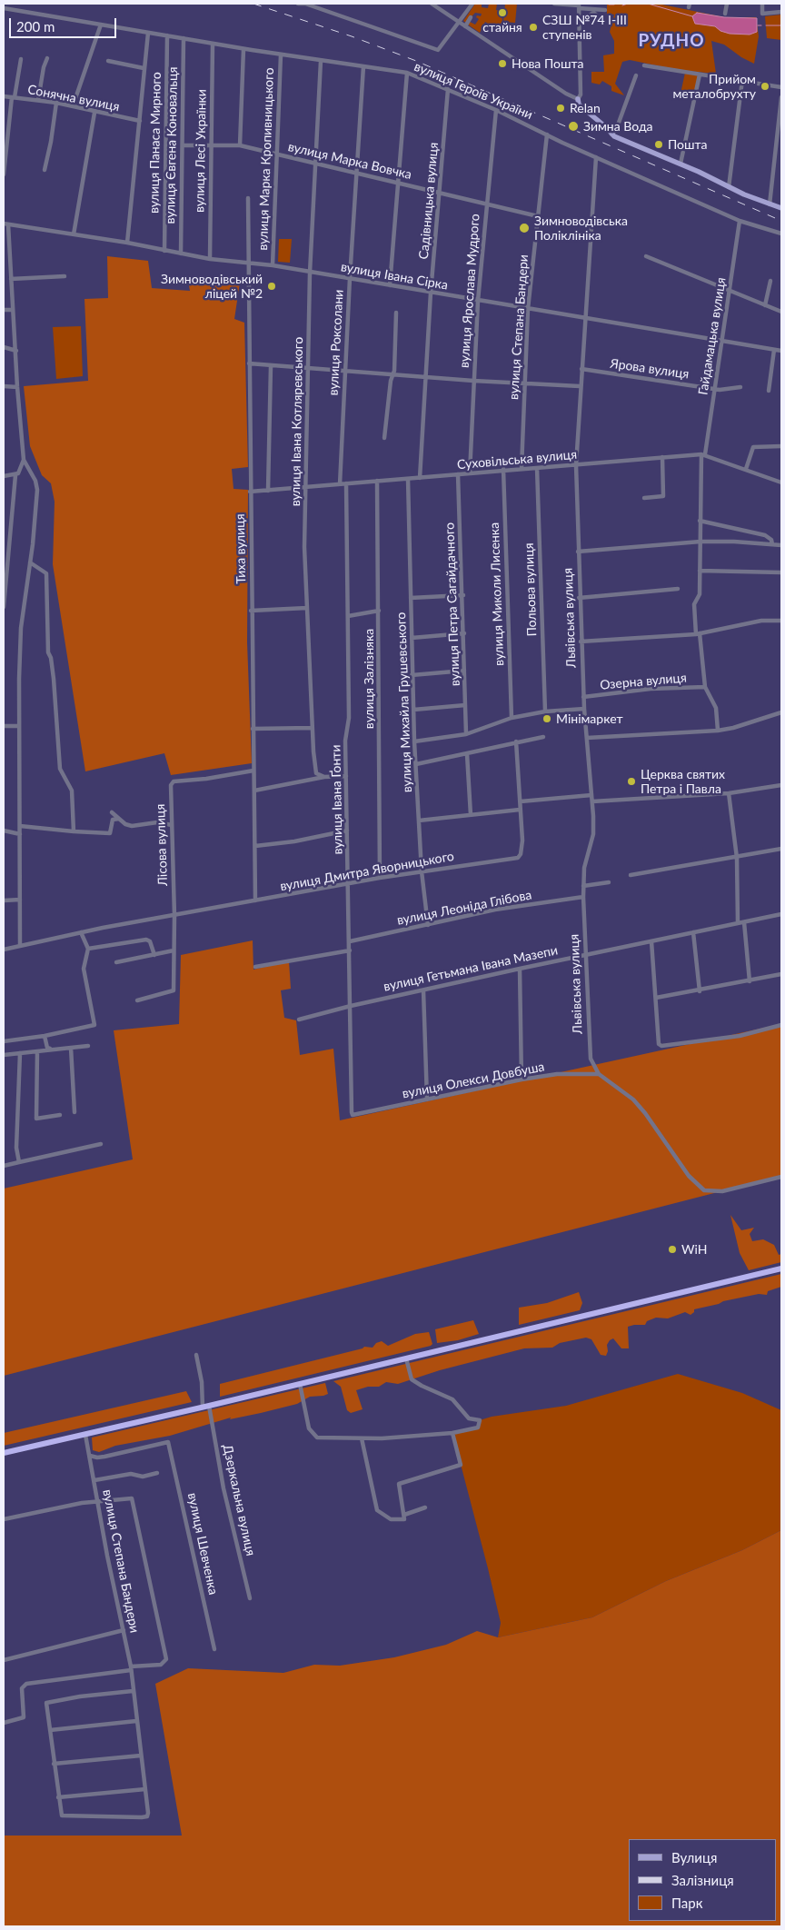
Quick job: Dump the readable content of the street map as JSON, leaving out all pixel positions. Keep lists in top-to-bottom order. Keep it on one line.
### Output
{"streets":{"street":["вулиця Героїв України","Сонячна вулиця","вулиця Панаса Мирного","вулиця Євгена Коновальця","вулиця Лесі Українки","вулиця Марка Кропивницького","вулиця Марка Вовчка","Садівницька вулиця","вулиця Івана Сірка","вулиця Ярослава Мудрого","вулиця Степана Бандери","Гайдамацька вулиця","вулиця Роксолани","Ярова вулиця","вулиця Івана Котляревського","Суховільська вулиця","Тиха вулиця","Польова вулиця","вулиця Миколи Лисенка","вулиця Петра Сагайдачного","Львівська вулиця","вулиця Залізняка","Озерна вулиця","вулиця Михайла Грушевського","вулиця Івана Ґонти","Лісова вулиця","вулиця Дмитра Яворницького","вулиця Леоніда Глібова","вулиця Гетьмана Івана Мазепи","вулиця Олекси Довбуша","Дзеркальна вулиця","вулиця Шевченка"]},"crossings":[["вулиця Героїв України","вулиця Панаса Мирного"],["вулиця Героїв України","вулиця Євгена Коновальця"],["вулиця Героїв України","вулиця Лесі Українки"],["вулиця Героїв України","вулиця Марка Кропивницького"],["вулиця Героїв України","Садівницька вулиця"],["вулиця Героїв України","вулиця Ярослава Мудрого"],["вулиця Героїв України","вулиця Степана Бандери"],["вулиця Героїв України","Гайдамацька вулиця"],["вулиця Героїв України","вулиця Роксолани"],["вулиця Героїв України","вулиця Івана Котляревського"],["вулиця Героїв України","Львівська вулиця"],["вулиця Панаса Мирного","вулиця Івана Сірка"],["вулиця Євгена Коновальця","вулиця Марка Вовчка"],["вулиця Євгена Коновальця","вулиця Івана Сірка"],["вулиця Лесі Українки","вулиця Марка Вовчка"],["вулиця Лесі Українки","вулиця Івана Сірка"],["вулиця Марка Кропивницького","вулиця Марка Вовчка"],["вулиця Марка Кропивницького","вулиця Івана Сірка"],["вулиця Марка Вовчка","Садівницька вулиця"],["вулиця Марка Вовчка","вулиця Ярослава Мудрого"],["вулиця Марка Вовчка","вулиця Степана Бандери"],["вулиця Марка Вовчка","вулиця Роксолани"],["вулиця Марка Вовчка","вулиця Івана Котляревського"],["Садівницька вулиця","вулиця Івана Сірка"],["Садівницька вулиця","Суховільська вулиця"],["вулиця Івана Сірка","вулиця Ярослава Мудрого"],["вулиця Івана Сірка","вулиця Степана Бандери"],["вулиця Івана Сірка","Гайдамацька вулиця"],["вулиця Івана Сірка","вулиця Роксолани"],["вулиця Івана Сірка","вулиця Івана Котляревського"],["вулиця Івана Сірка","Тиха вулиця"],["вулиця Івана Сірка","Львівська вулиця"],["вулиця Ярослава Мудрого","Суховільська вулиця"],["вулиця Степана Бандери","Суховільська вулиця"],["вулиця Степана Бандери","вулиця Шевченка"],["Гайдамацька вулиця","Ярова вулиця"],["Гайдамацька вулиця","Суховільська вулиця"],["Гайдамацька вулиця","Озерна вулиця"],["вулиця Роксолани","Суховільська вулиця"],["Ярова вулиця","Львівська вулиця"],["вулиця Івана Котляревського","Суховільська вулиця"],["Суховільська вулиця","Тиха вулиця"],["Суховільська вулиця","Польова вулиця"],["Суховільська вулиця","вулиця Миколи Лисенка"],["Суховільська вулиця","вулиця Петра Сагайдачного"],["Суховільська вулиця","Львівська вулиця"],["Суховільська вулиця","вулиця Залізняка"],["Суховільська вулиця","вулиця Михайла Грушевського"],["Суховільська вулиця","вулиця Івана Ґонти"],["Тиха вулиця","Лісова вулиця"],["Тиха вулиця","вулиця Дмитра Яворницького"],["Львівська вулиця","Озерна вулиця"],["Львівська вулиця","вулиця Леоніда Глібова"],["Львівська вулиця","вулиця Гетьмана Івана Мазепи"],["Львівська вулиця","вулиця Олекси Довбуша"],["вулиця Залізняка","вулиця Дмитра Яворницького"],["вулиця Михайла Грушевського","вулиця Дмитра Яворницького"],["вулиця Михайла Грушевського","вулиця Леоніда Глібова"],["вулиця Івана Ґонти","вулиця Дмитра Яворницького"],["вулиця Івана Ґонти","вулиця Леоніда Глібова"],["вулиця Івана Ґонти","вулиця Гетьмана Івана Мазепи"],["вулиця Івана Ґонти","вулиця Олекси Довбуша"],["Лісова вулиця","вулиця Дмитра Яворницького"]],"districts":["РУДНО"],"places":["стайня","СЗШ №74 І-ІІІ ступенів","Нова Пошта","Прийом металобрухту","Relan","Зимна Вода","Пошта","Зимноводівська Поліклініка","Зимноводівський ліцей №2","Мінімаркет","Церква святих Петра і Павла","WiH"],"legend":["Вулиця","Залізниця","Парк"],"scale_bar":"200 m"}
